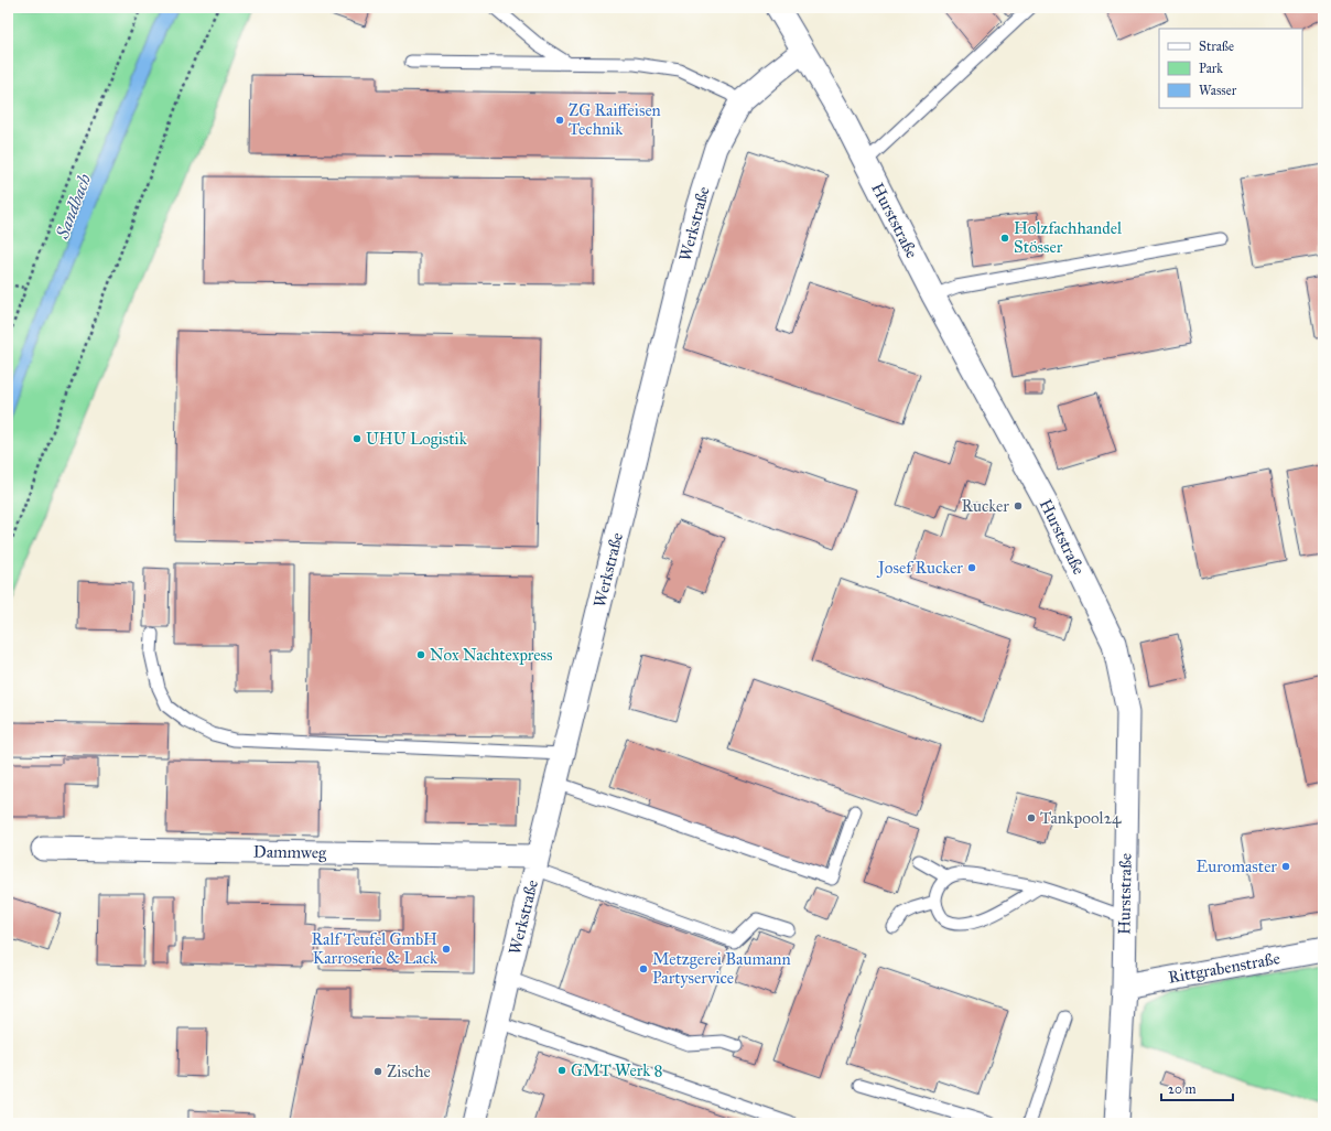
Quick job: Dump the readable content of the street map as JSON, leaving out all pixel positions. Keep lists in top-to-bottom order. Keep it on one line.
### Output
{"streets":{"street":["Hurststraße","Werkstraße","Dammweg","Rittgrabenstraße"]},"crossings":[["Hurststraße","Werkstraße"],["Hurststraße","Rittgrabenstraße"],["Werkstraße","Dammweg"]],"water":["Sandbach"],"places":["ZG Raiffeisen Technik","Holzfachhandel Stösser","UHU Logistik","Rucker","Josef Rucker","Nox Nachtexpress","Tankpool24","Euromaster","Ralf Teufel GmbH Karroserie & Lack","Metzgerei Baumann Partyservice","GMT Werk 8","Zische"],"legend":["Straße","Park","Wasser"],"scale_bar":"20 m"}
